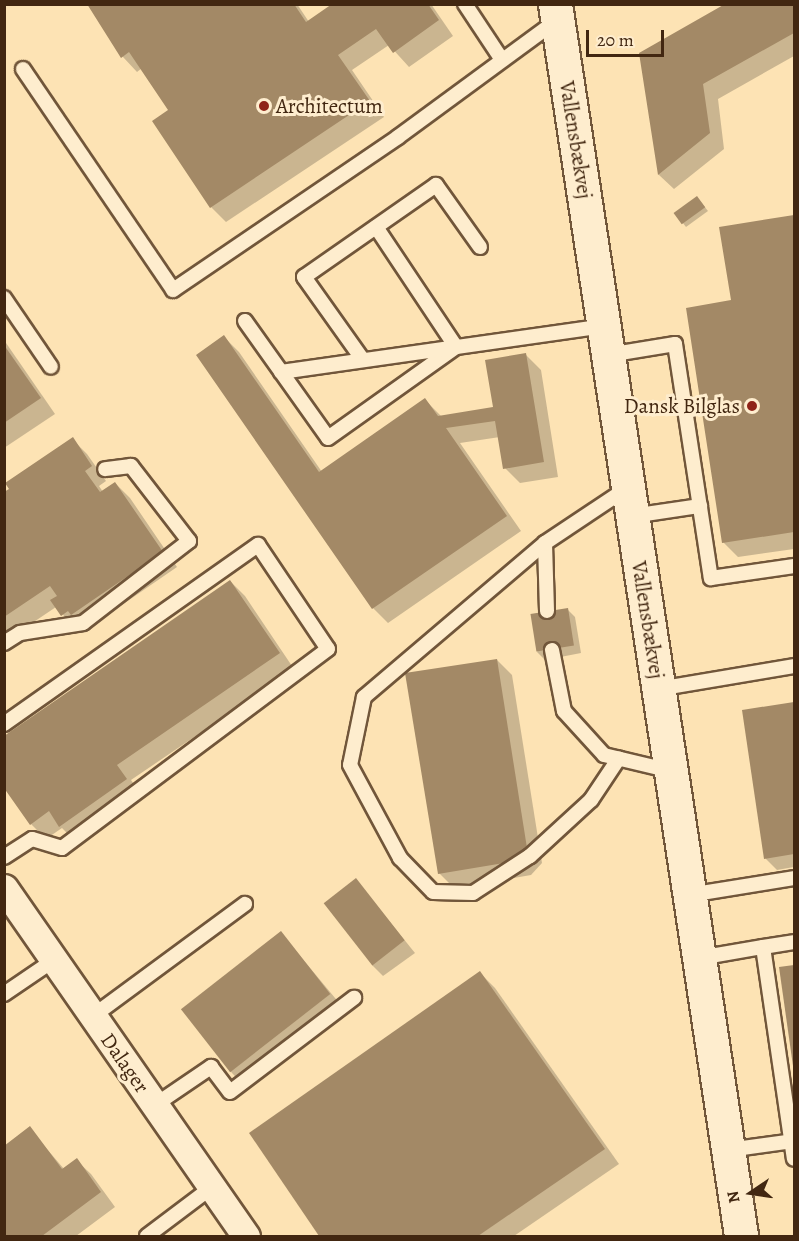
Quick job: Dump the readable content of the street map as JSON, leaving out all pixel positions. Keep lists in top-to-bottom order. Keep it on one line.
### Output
{"streets":{"street":["Vallensbækvej","Dalager"]},"places":["Architectum","Dansk Bilglas"],"scale_bar":"20 m","north":"left"}
